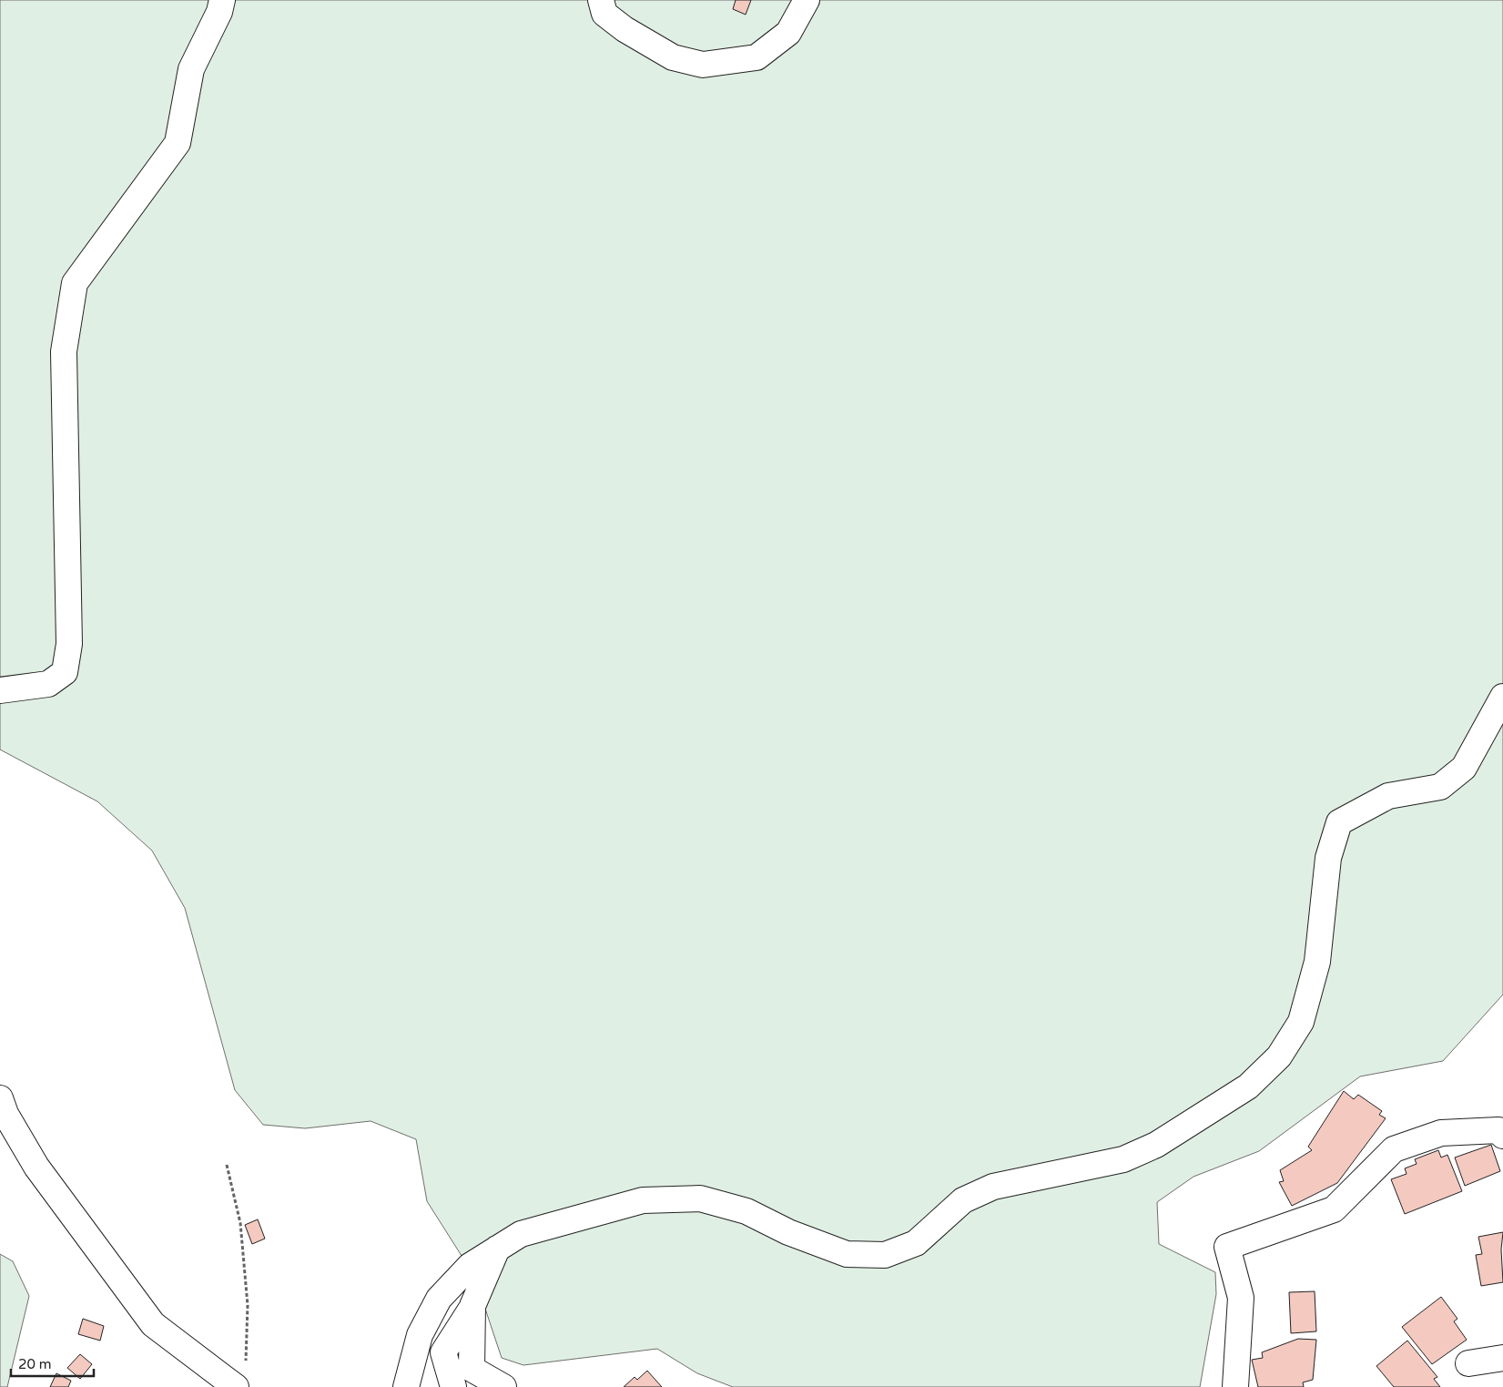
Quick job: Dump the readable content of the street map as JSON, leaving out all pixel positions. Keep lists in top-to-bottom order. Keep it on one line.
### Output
{"scale_bar":"20 m"}
